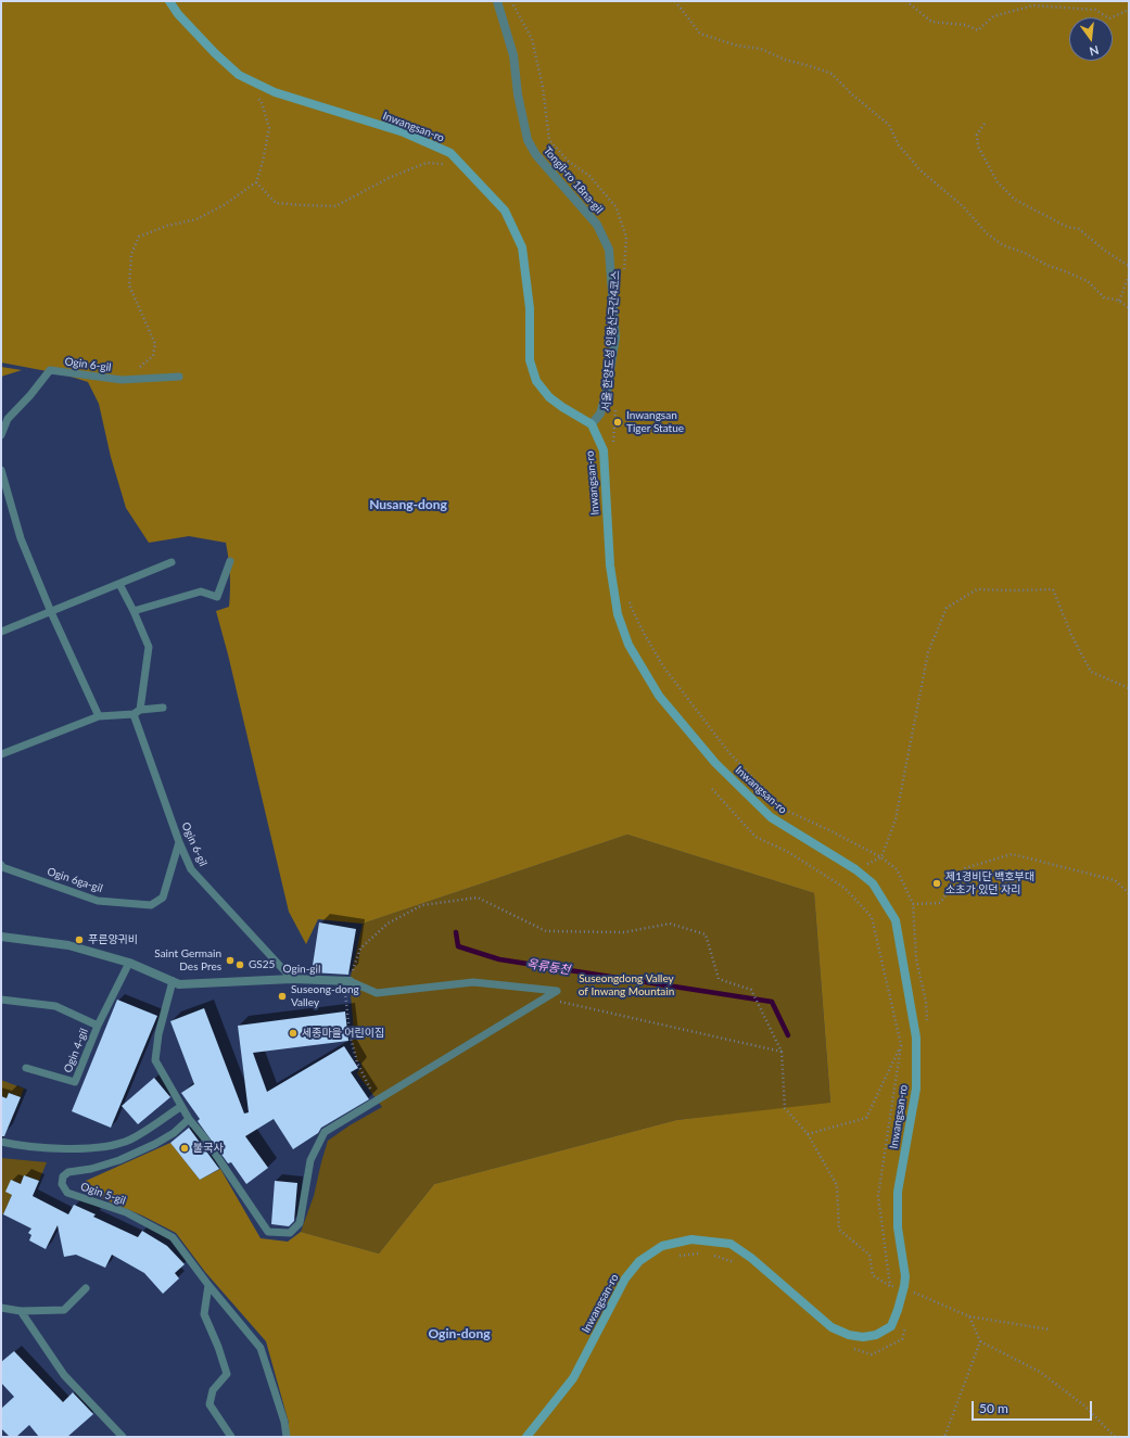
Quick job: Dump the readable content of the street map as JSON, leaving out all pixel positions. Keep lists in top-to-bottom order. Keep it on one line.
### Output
{"streets":{"street":["Inwangsan-ro","Tongil-ro 18na-gil","Ogin-gil"],"lane":["Ogin 6-gil","Ogin 6ga-gil","Ogin 4-gil","Ogin 5-gil"],"path":["서울 한양도성 인왕산구간4코스"]},"crossings":[["Inwangsan-ro","Tongil-ro 18na-gil"],["Ogin 6-gil","Ogin 6ga-gil"],["Ogin 6-gil","Ogin-gil"]],"districts":["Nusang-dong","Ogin-dong"],"water":["옥류동천"],"parks":["Suseongdong Valley of Inwang Mountain"],"places":["Inwangsan Tiger Statue","제1경비단 백호부대 소초가 있던 자리","푸른양귀비","Saint Germain Des Pres","GS25","Suseong-dong Valley","세종마을 어린이집","불국사"],"scale_bar":"50 m","north":"bottom"}
